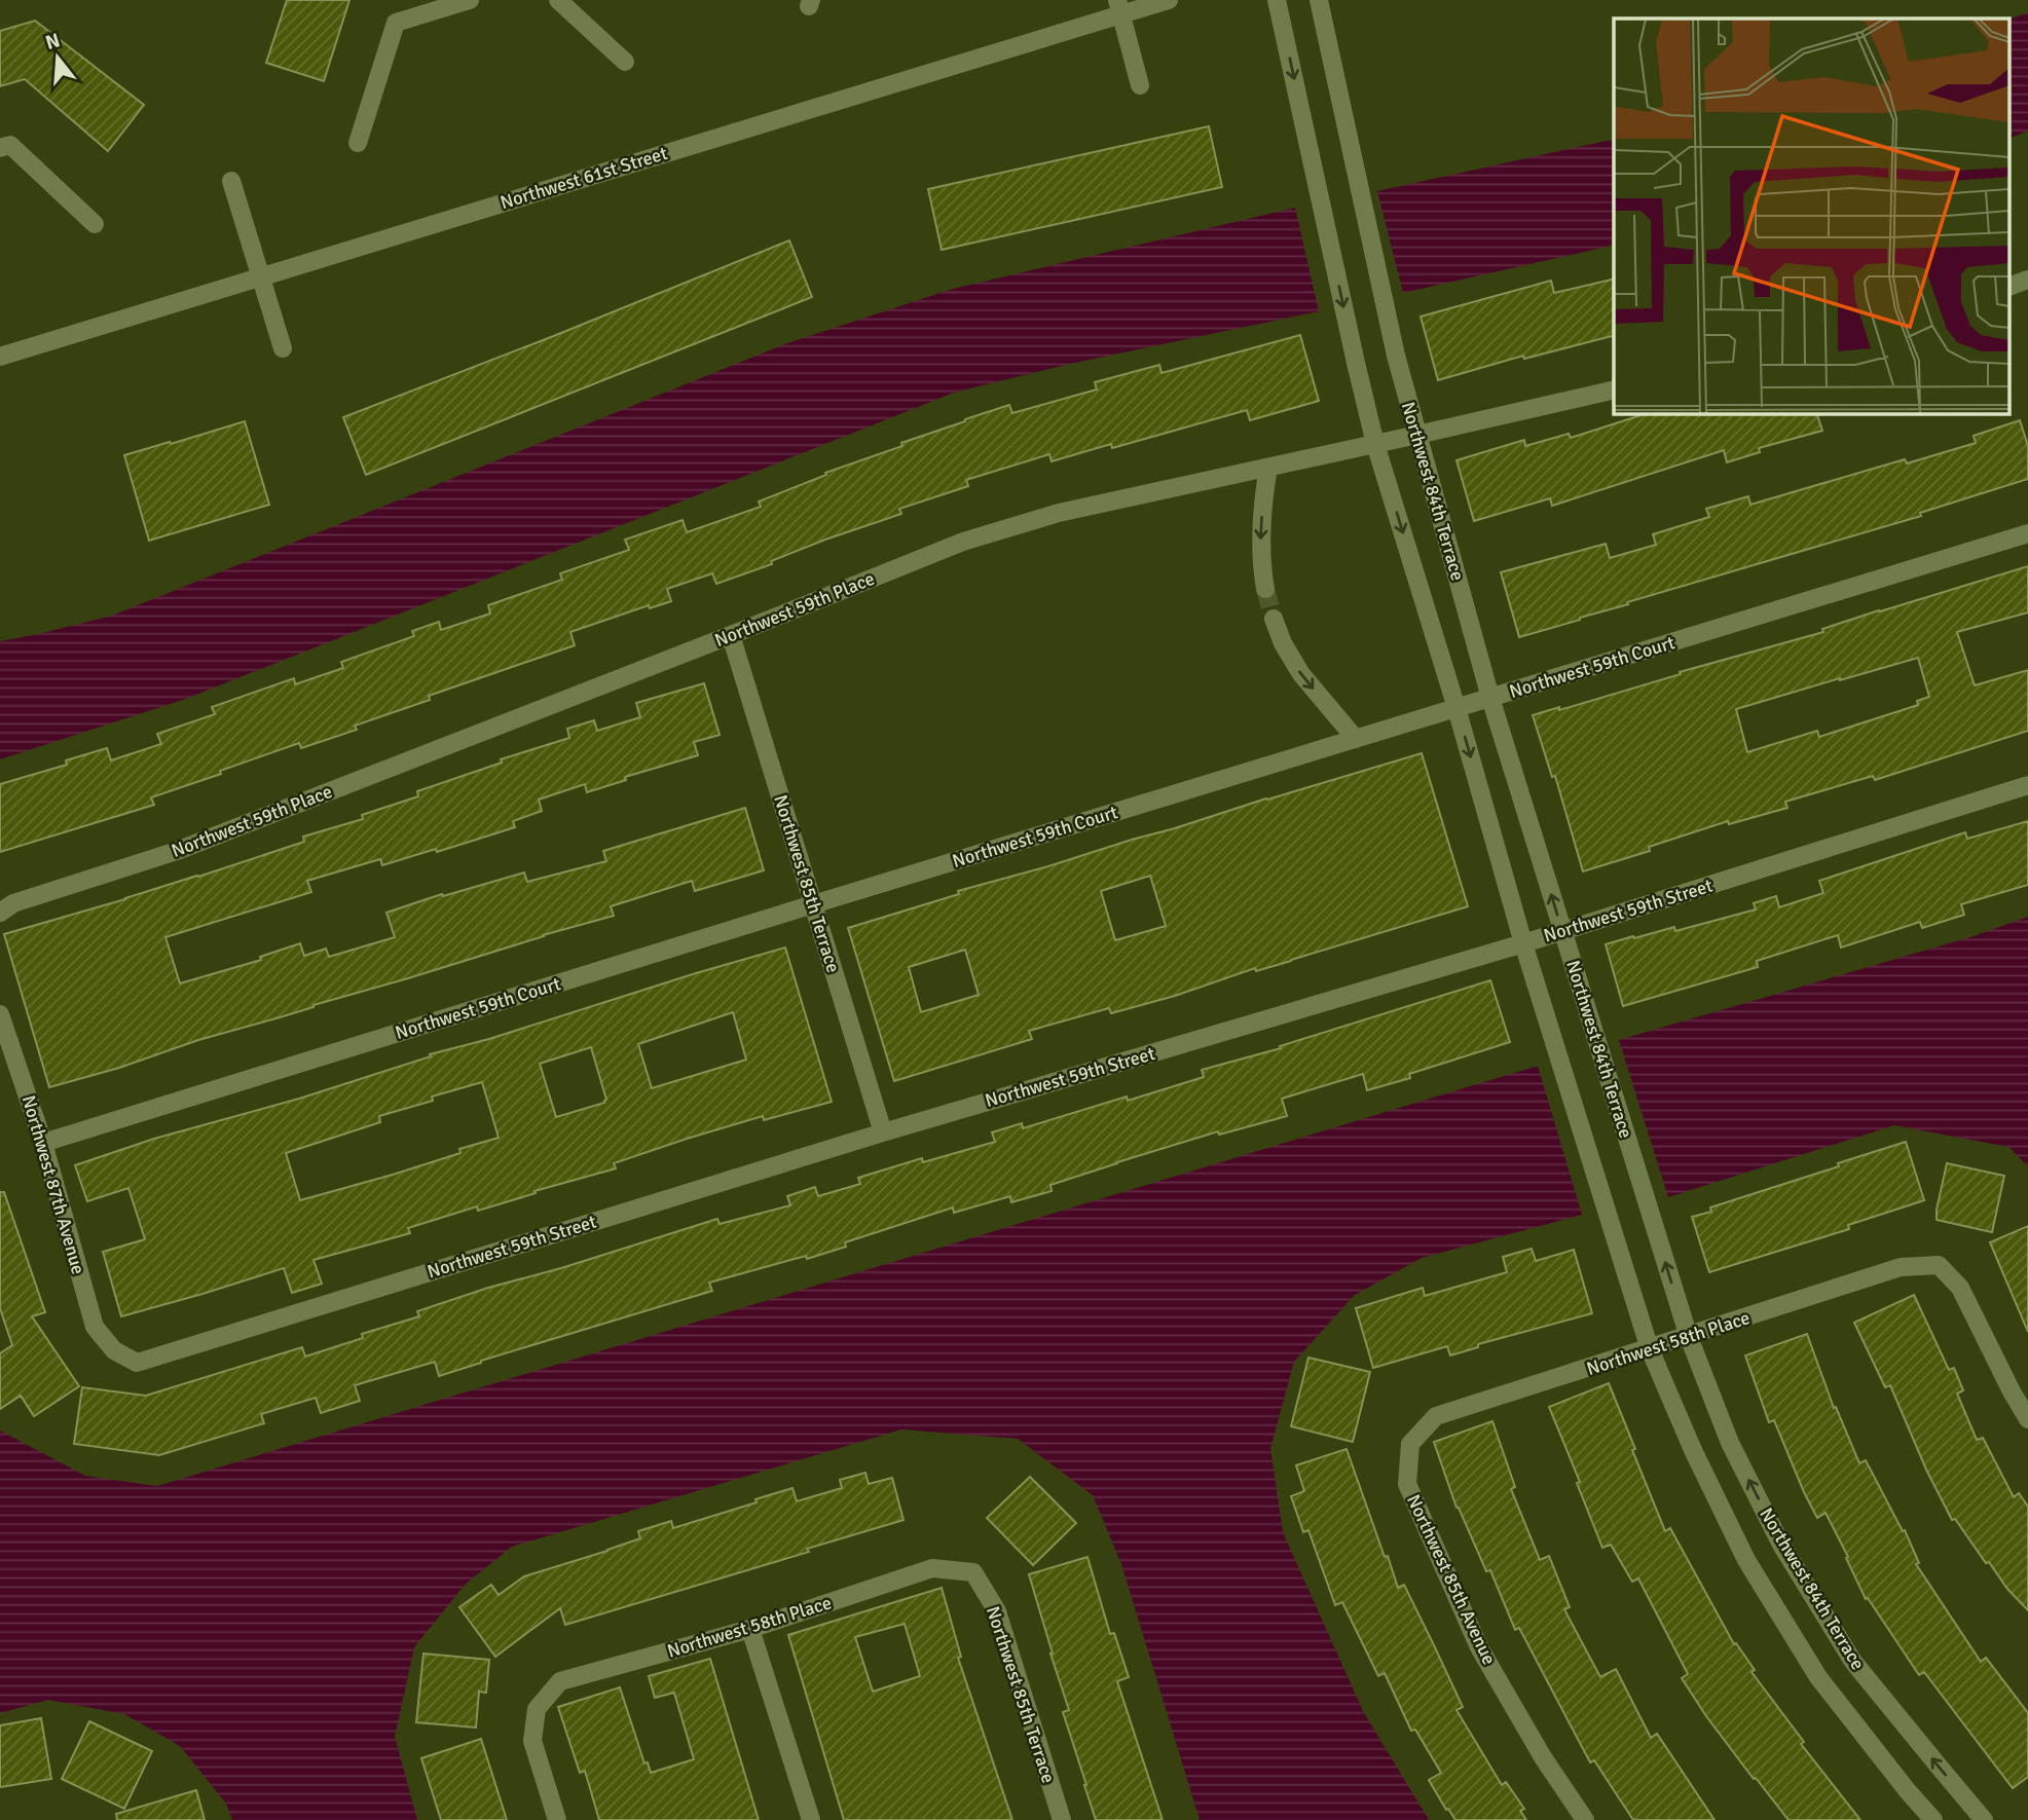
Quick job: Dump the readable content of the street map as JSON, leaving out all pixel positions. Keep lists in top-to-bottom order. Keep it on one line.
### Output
{"streets":{"street":["Northwest 61st Street","Northwest 84th Terrace","Northwest 59th Place","Northwest 59th Court","Northwest 85th Terrace","Northwest 59th Street","Northwest 87th Avenue","Northwest 58th Place","Northwest 85th Avenue"]},"crossings":[["Northwest 84th Terrace","Northwest 59th Place"],["Northwest 84th Terrace","Northwest 59th Court"],["Northwest 84th Terrace","Northwest 59th Street"],["Northwest 84th Terrace","Northwest 58th Place"],["Northwest 59th Place","Northwest 85th Terrace"],["Northwest 59th Court","Northwest 85th Terrace"],["Northwest 59th Court","Northwest 87th Avenue"],["Northwest 85th Terrace","Northwest 59th Street"],["Northwest 85th Terrace","Northwest 58th Place"],["Northwest 59th Street","Northwest 87th Avenue"],["Northwest 58th Place","Northwest 85th Avenue"]],"north":"top"}
